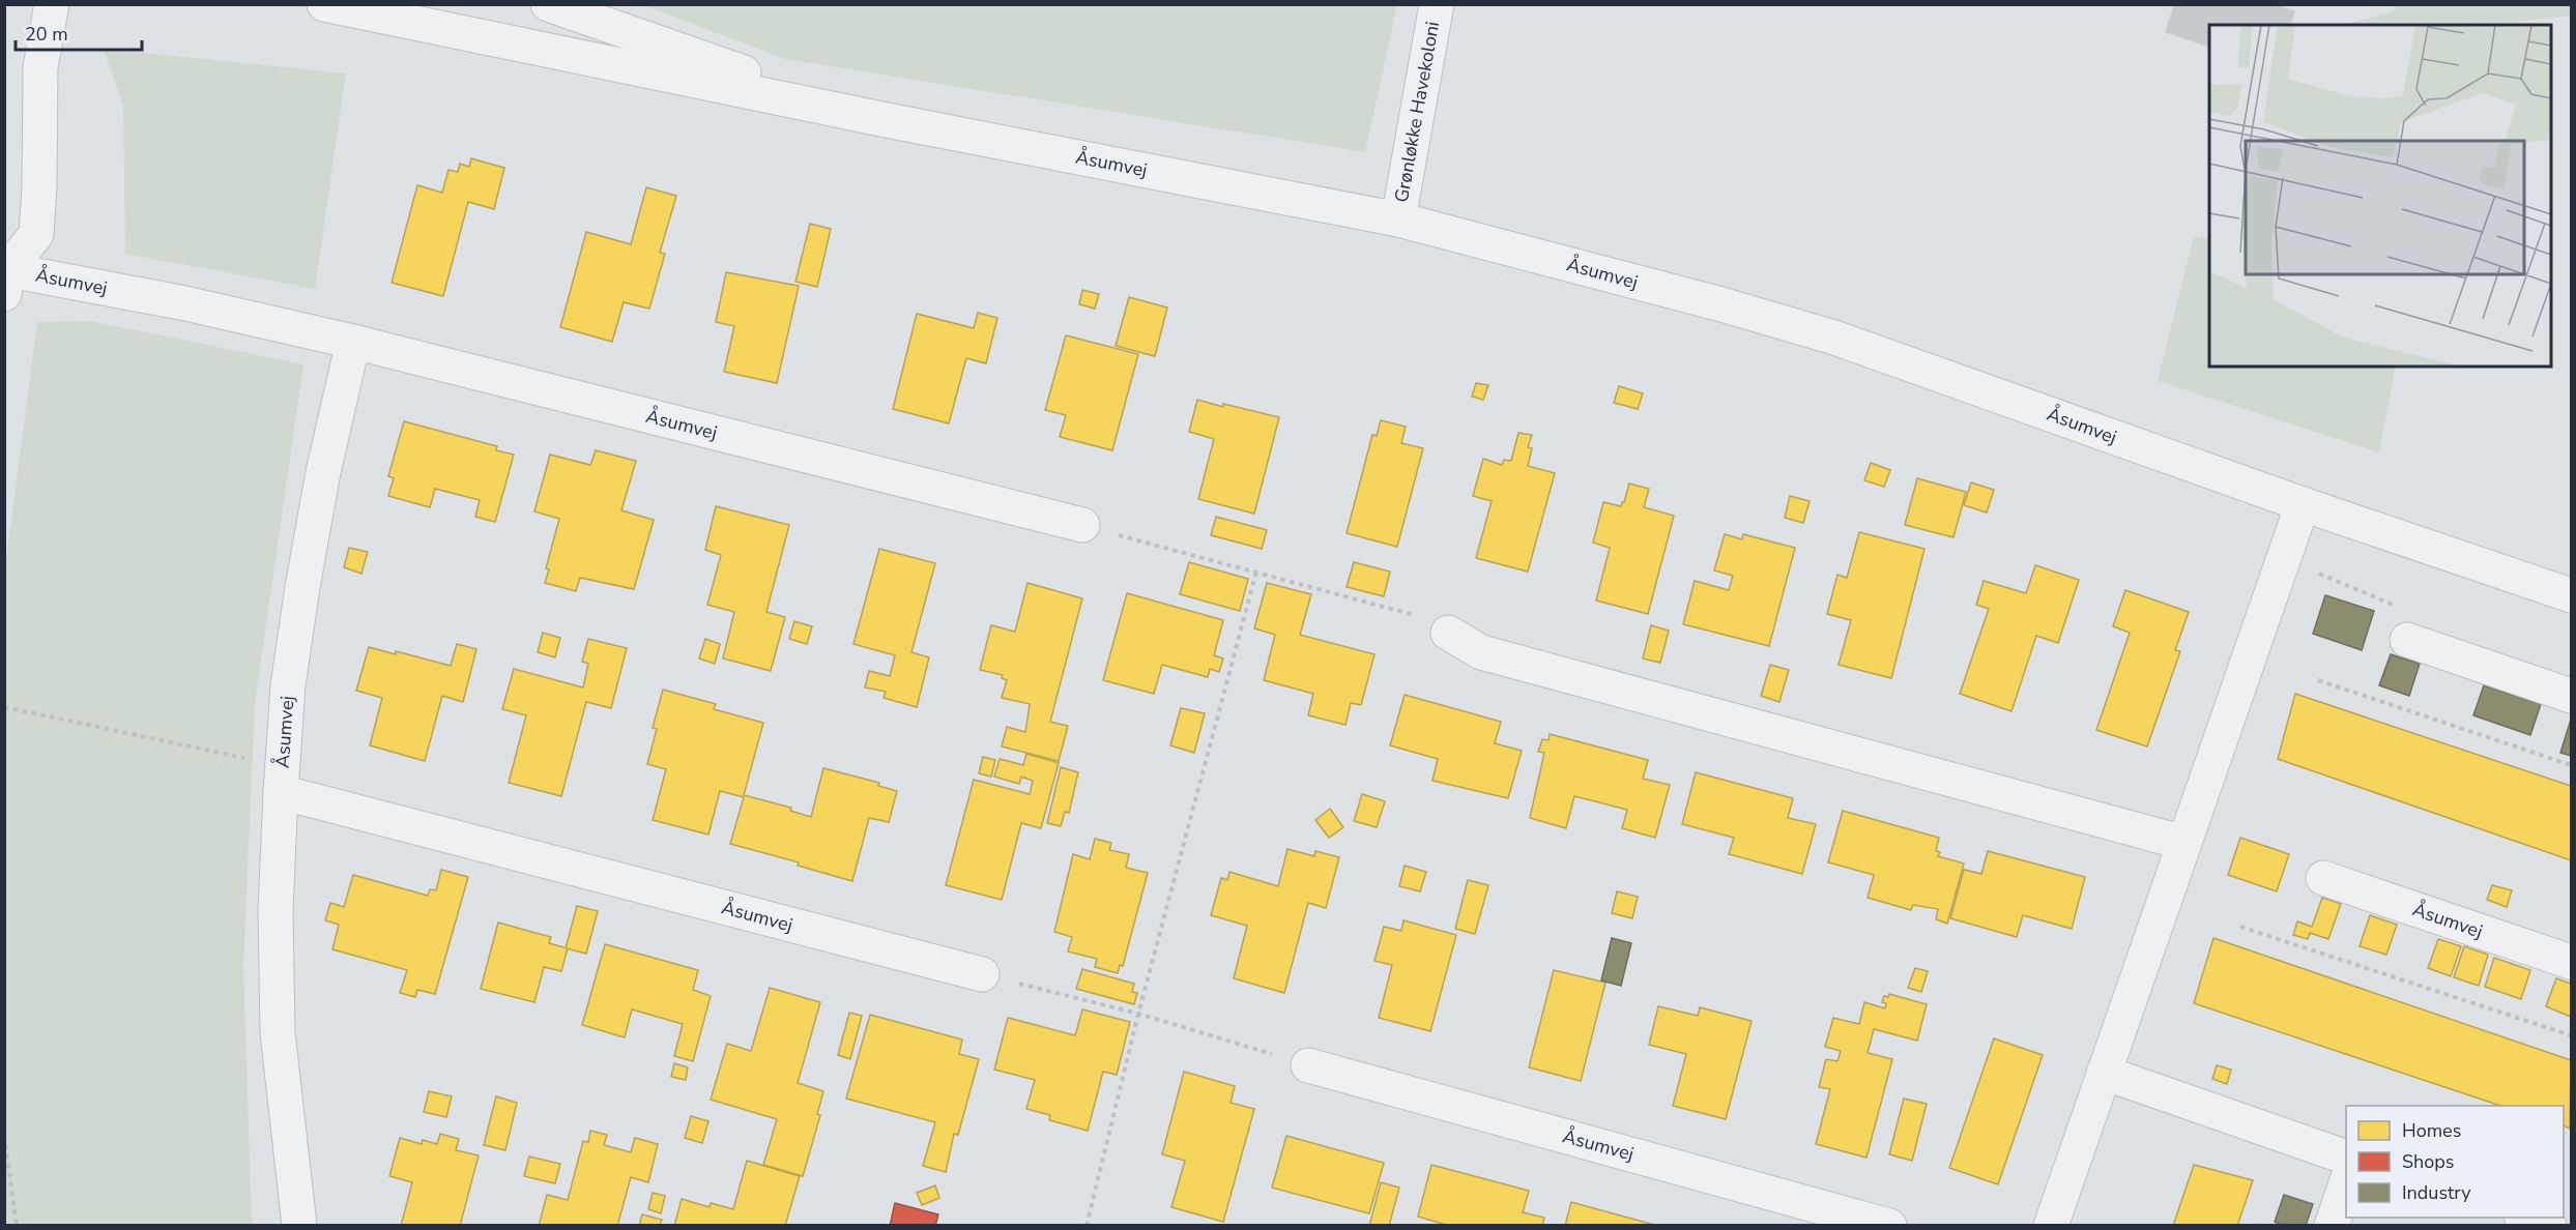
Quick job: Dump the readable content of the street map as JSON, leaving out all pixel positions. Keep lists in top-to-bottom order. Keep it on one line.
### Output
{"streets":{"street":["Grønløkke Havekoloni","Åsumvej"]},"crossings":[["Grønløkke Havekoloni","Åsumvej"]],"legend":["Homes","Shops","Industry"],"scale_bar":"20 m"}
